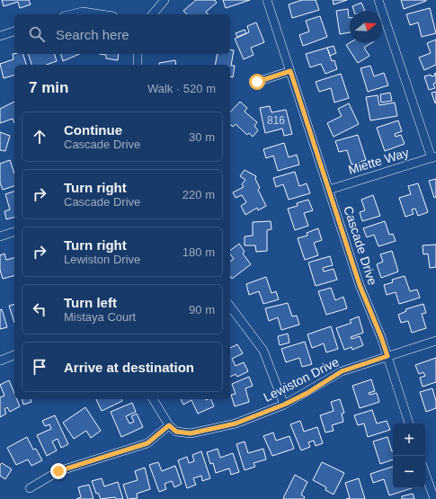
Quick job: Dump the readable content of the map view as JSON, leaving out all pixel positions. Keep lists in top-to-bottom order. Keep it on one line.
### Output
{"streets":{"street":["Miette Way","Cascade Drive","Lewiston Drive"]},"crossings":[["Miette Way","Cascade Drive"],["Cascade Drive","Lewiston Drive"]],"house_numbers":["816"],"north":"right","page":{"search":"Search here","heading":["7 min","Walk · 520 m"],"list":[["Continue","Cascade Drive","30 m"],["Turn right","Cascade Drive","220 m"],["Turn right","Lewiston Drive","180 m"],["Turn left","Mistaya Court","90 m"],"Arrive at destination"],"map_buttons":["+","−"]}}
